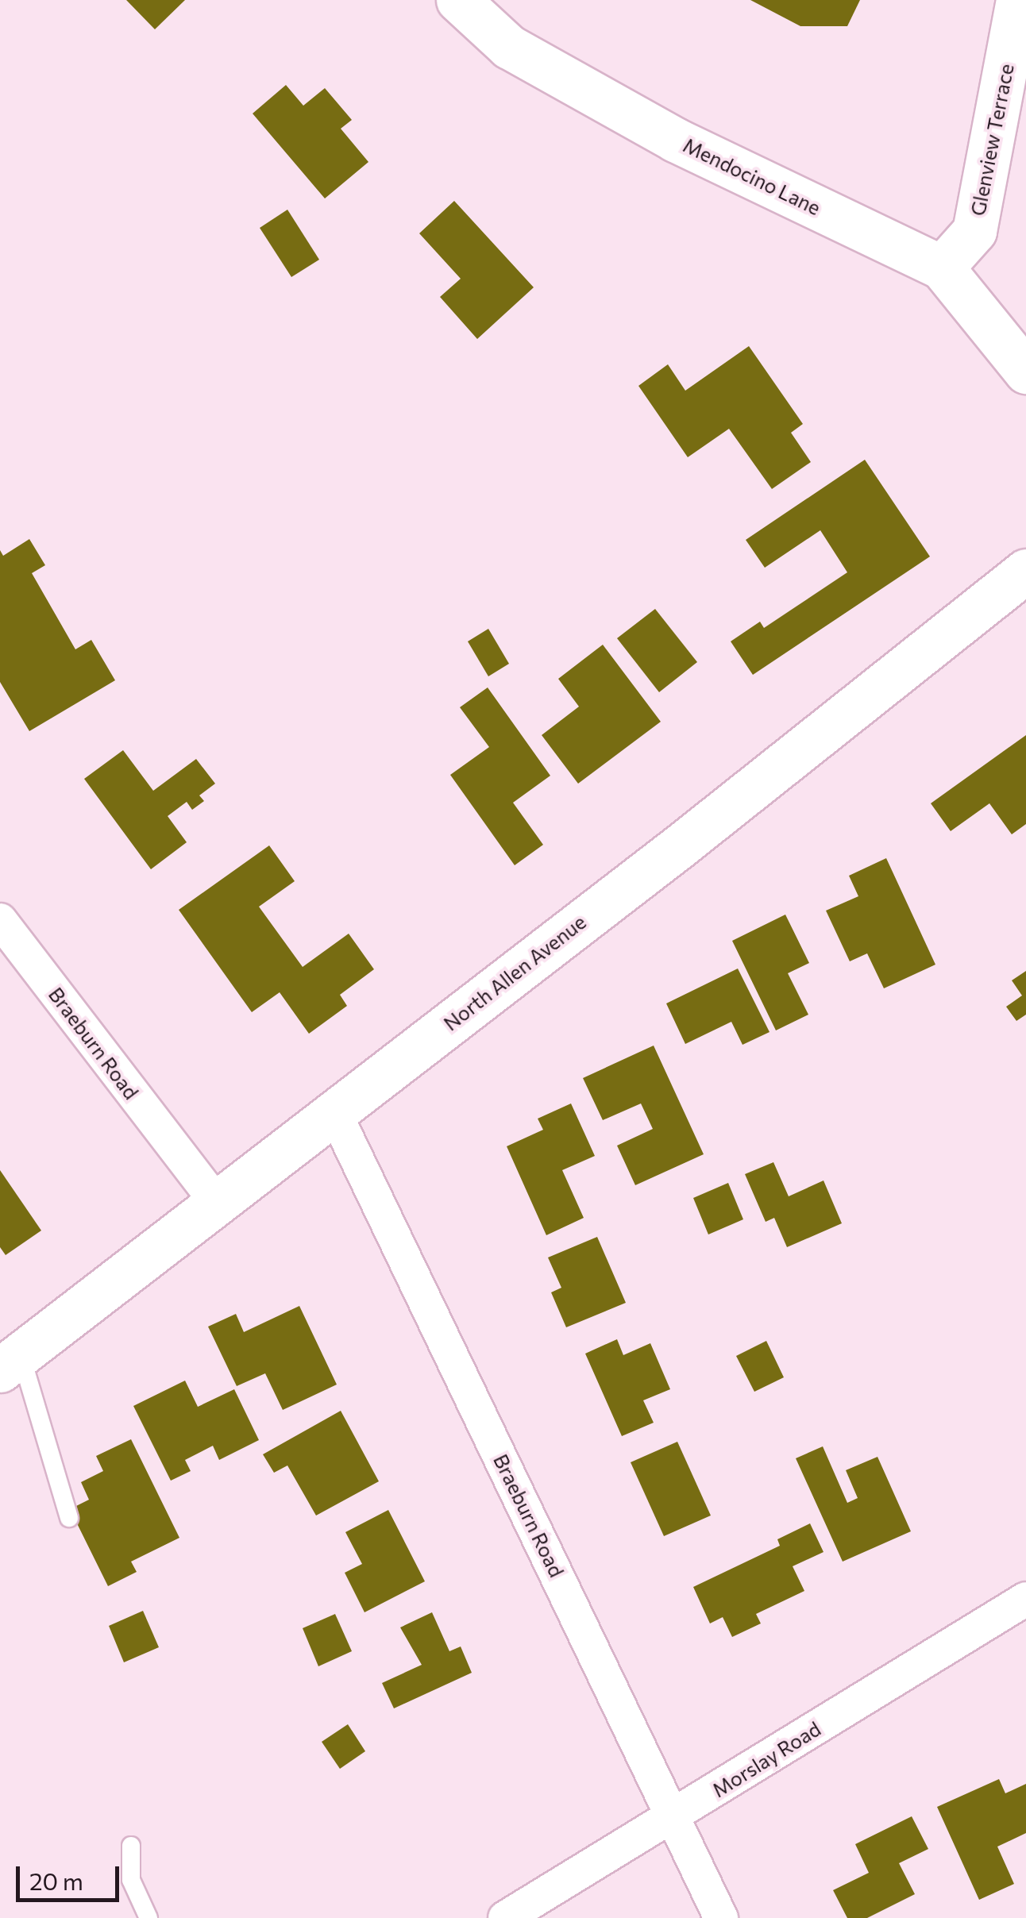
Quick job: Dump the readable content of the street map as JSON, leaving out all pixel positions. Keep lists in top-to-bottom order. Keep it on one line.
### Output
{"streets":{"street":["Glenview Terrace","Mendocino Lane","North Allen Avenue","Braeburn Road","Morslay Road"]},"crossings":[["Glenview Terrace","Mendocino Lane"],["North Allen Avenue","Braeburn Road"],["Braeburn Road","Morslay Road"]],"scale_bar":"20 m"}
